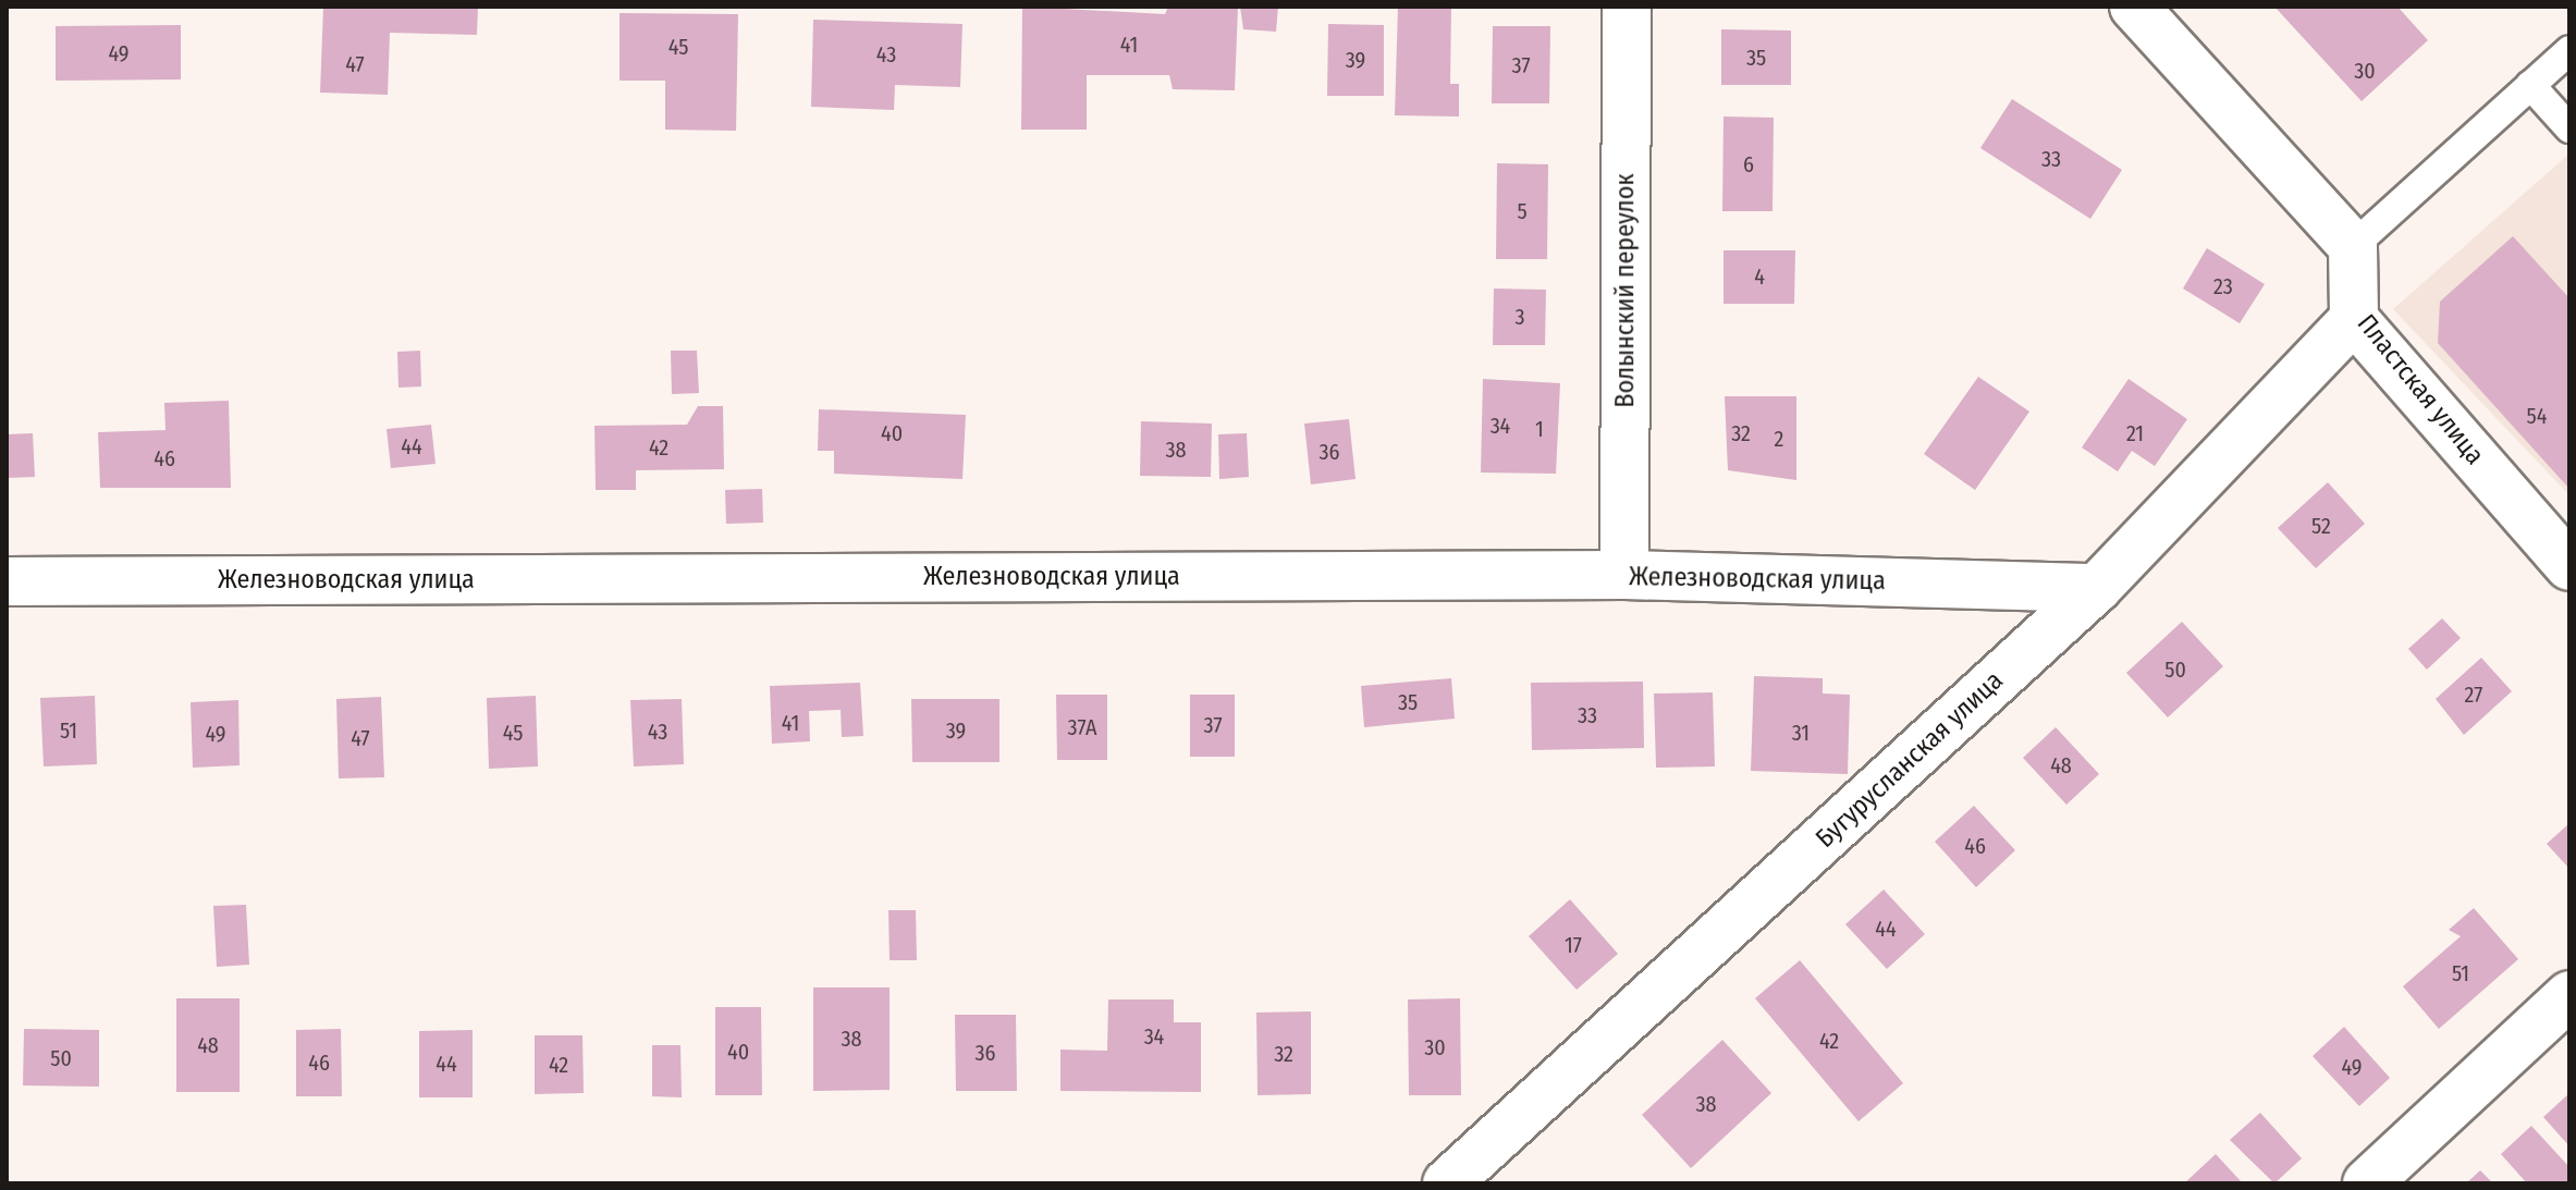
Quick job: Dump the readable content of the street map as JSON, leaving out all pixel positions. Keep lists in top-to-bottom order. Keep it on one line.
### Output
{"streets":{"street":["Волынский переулок","Пластская улица","Железноводская улица","Бугурусланская улица"]},"crossings":[["Волынский переулок","Железноводская улица"],["Пластская улица","Бугурусланская улица"],["Железноводская улица","Бугурусланская улица"]],"house_numbers":["41","45","49","43","35","39","47","37","30","33","6","5","4","23","3","54","34","1","40","32","21","2","44","42","38","36","46","52","50","27","35","33","41","37","37А","51","39","43","45","31","49","47","48","46","44","17","51","34","38","42","48","30","40","36","32","50","46","44","42","49","38"]}
